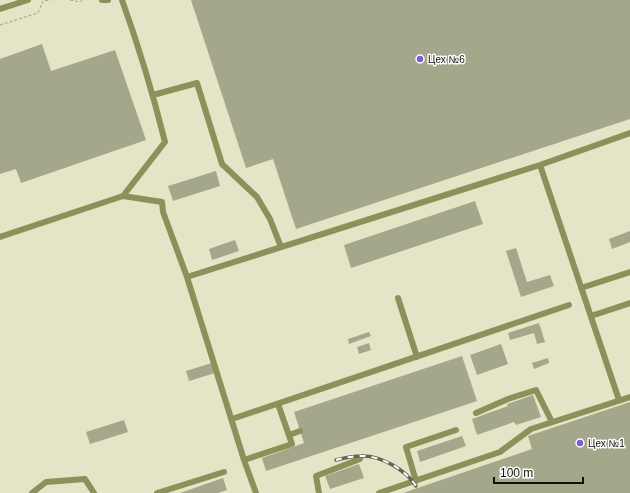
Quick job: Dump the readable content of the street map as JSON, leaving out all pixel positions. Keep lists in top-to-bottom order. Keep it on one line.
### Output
{"places":["Цех №6","Цех №1"],"scale_bar":"100 m"}
